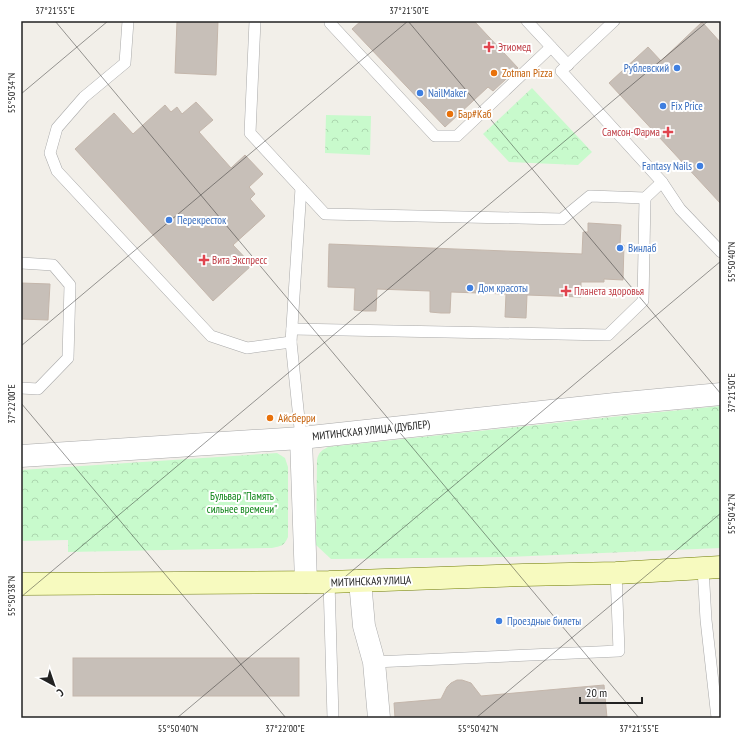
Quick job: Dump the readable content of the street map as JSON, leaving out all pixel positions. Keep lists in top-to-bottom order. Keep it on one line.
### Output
{"streets":{"main road":["МИТИНСКАЯ УЛИЦА"],"street":["МИТИНСКАЯ УЛИЦА (ДУБЛЕР)"]},"parks":["Бульвар \"Память сильнее времени\""],"places":{"health":["Этиомед","Самсон-Фарма","Вита Экспресс","Планета здоровья"],"other":["Рублевский","Zotman Pizza","NailMaker","Fix Price","Бар#Каб","Fantasy Nails","Перекресток","Винлаб","Дом красоты","Айсберри","Проездные билеты"]},"scale_bar":"20 m","north":"bottom right","coordinates":["37°21'55\"E","37°21'50\"E","55°50'34\"N","55°50'40\"N","37°22'00\"E","55°50'42\"N","55°50'38\"N"]}
